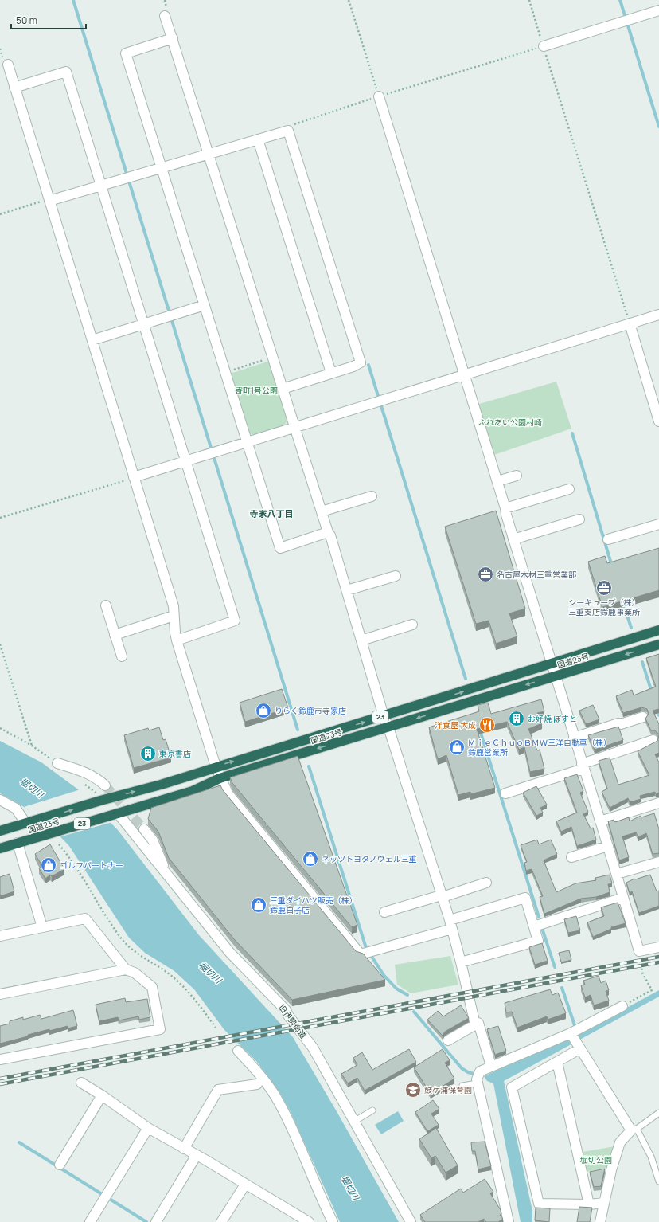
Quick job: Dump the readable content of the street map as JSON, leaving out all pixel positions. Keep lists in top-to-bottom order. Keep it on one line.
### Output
{"streets":{"highway":["国道23号","23"],"street":["旧伊勢街道"]},"crossings":[["国道23号","旧伊勢街道"]],"districts":["寺家八丁目"],"water":["堀切川"],"parks":["寄町1号公園","ふれあい公園村崎","堀切公園"],"places":{"office":["名古屋木材三重営業部","シーキューブ（株） 三重支店鈴鹿事業所"],"shop":["りらく鈴鹿市寺家店","ＭｉｅＣｈｕｏＢＭＷ三洋自動車（株） 鈴鹿営業所","ネッツトヨタノヴェル三重","ゴルフパートナー","三重ダイハツ販売（株） 鈴鹿白子店"],"building":["お好焼 ぽすと","東京書店"],"restaurant":["洋食屋 大成"],"school or university":["鼓ケ浦保育園"]},"scale_bar":"50 m"}
